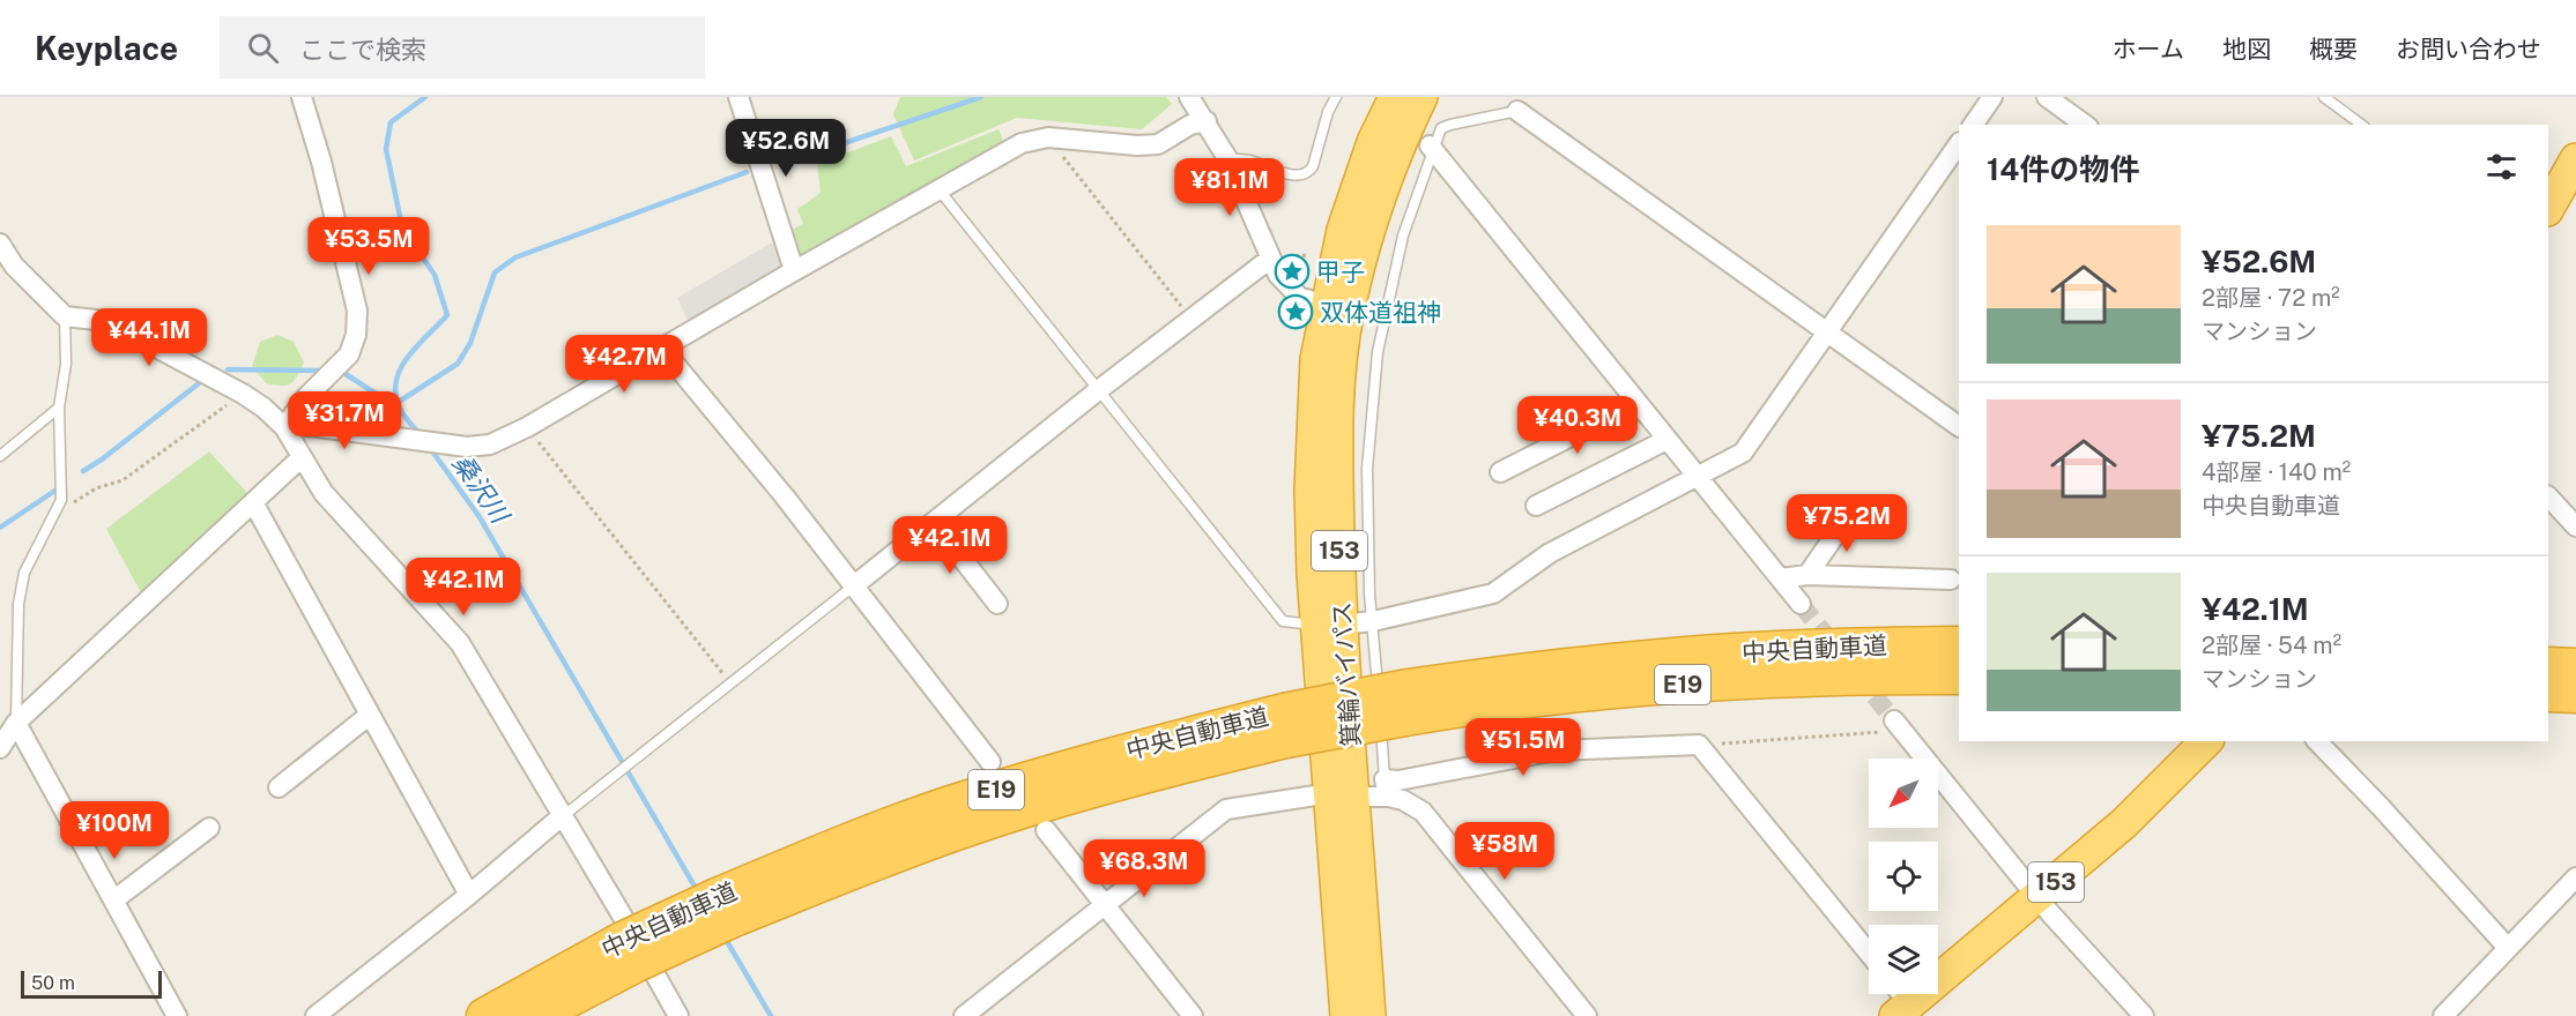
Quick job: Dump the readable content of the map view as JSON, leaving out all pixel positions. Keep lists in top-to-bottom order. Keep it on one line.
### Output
{"streets":{"highway":["153","中央自動車道","箕輪バイパス","E19"]},"water":["桑沢川"],"places":{"place":["甲子","双体道祖神"]},"scale_bar":"50 m","north":"bottom left","page":{"header":"Keyplace","search":"ここで検索","nav":["ホーム","地図","概要","お問い合わせ"],"price":["¥52.6M","¥81.1M","¥53.5M","¥44.1M","¥42.7M","¥31.7M","¥40.3M","¥75.2M","¥42.1M","¥42.1M","¥51.5M","¥100M","¥58M","¥68.3M"],"heading":"14件の物件","list":[{"name":"¥52.6M","note":"2部屋 · 72 m² · マンション"},{"name":"¥75.2M","note":"4部屋 · 140 m² · 中央自動車道"},{"name":"¥42.1M","note":"2部屋 · 54 m² · マンション"}],"scale":"50 m"}}
